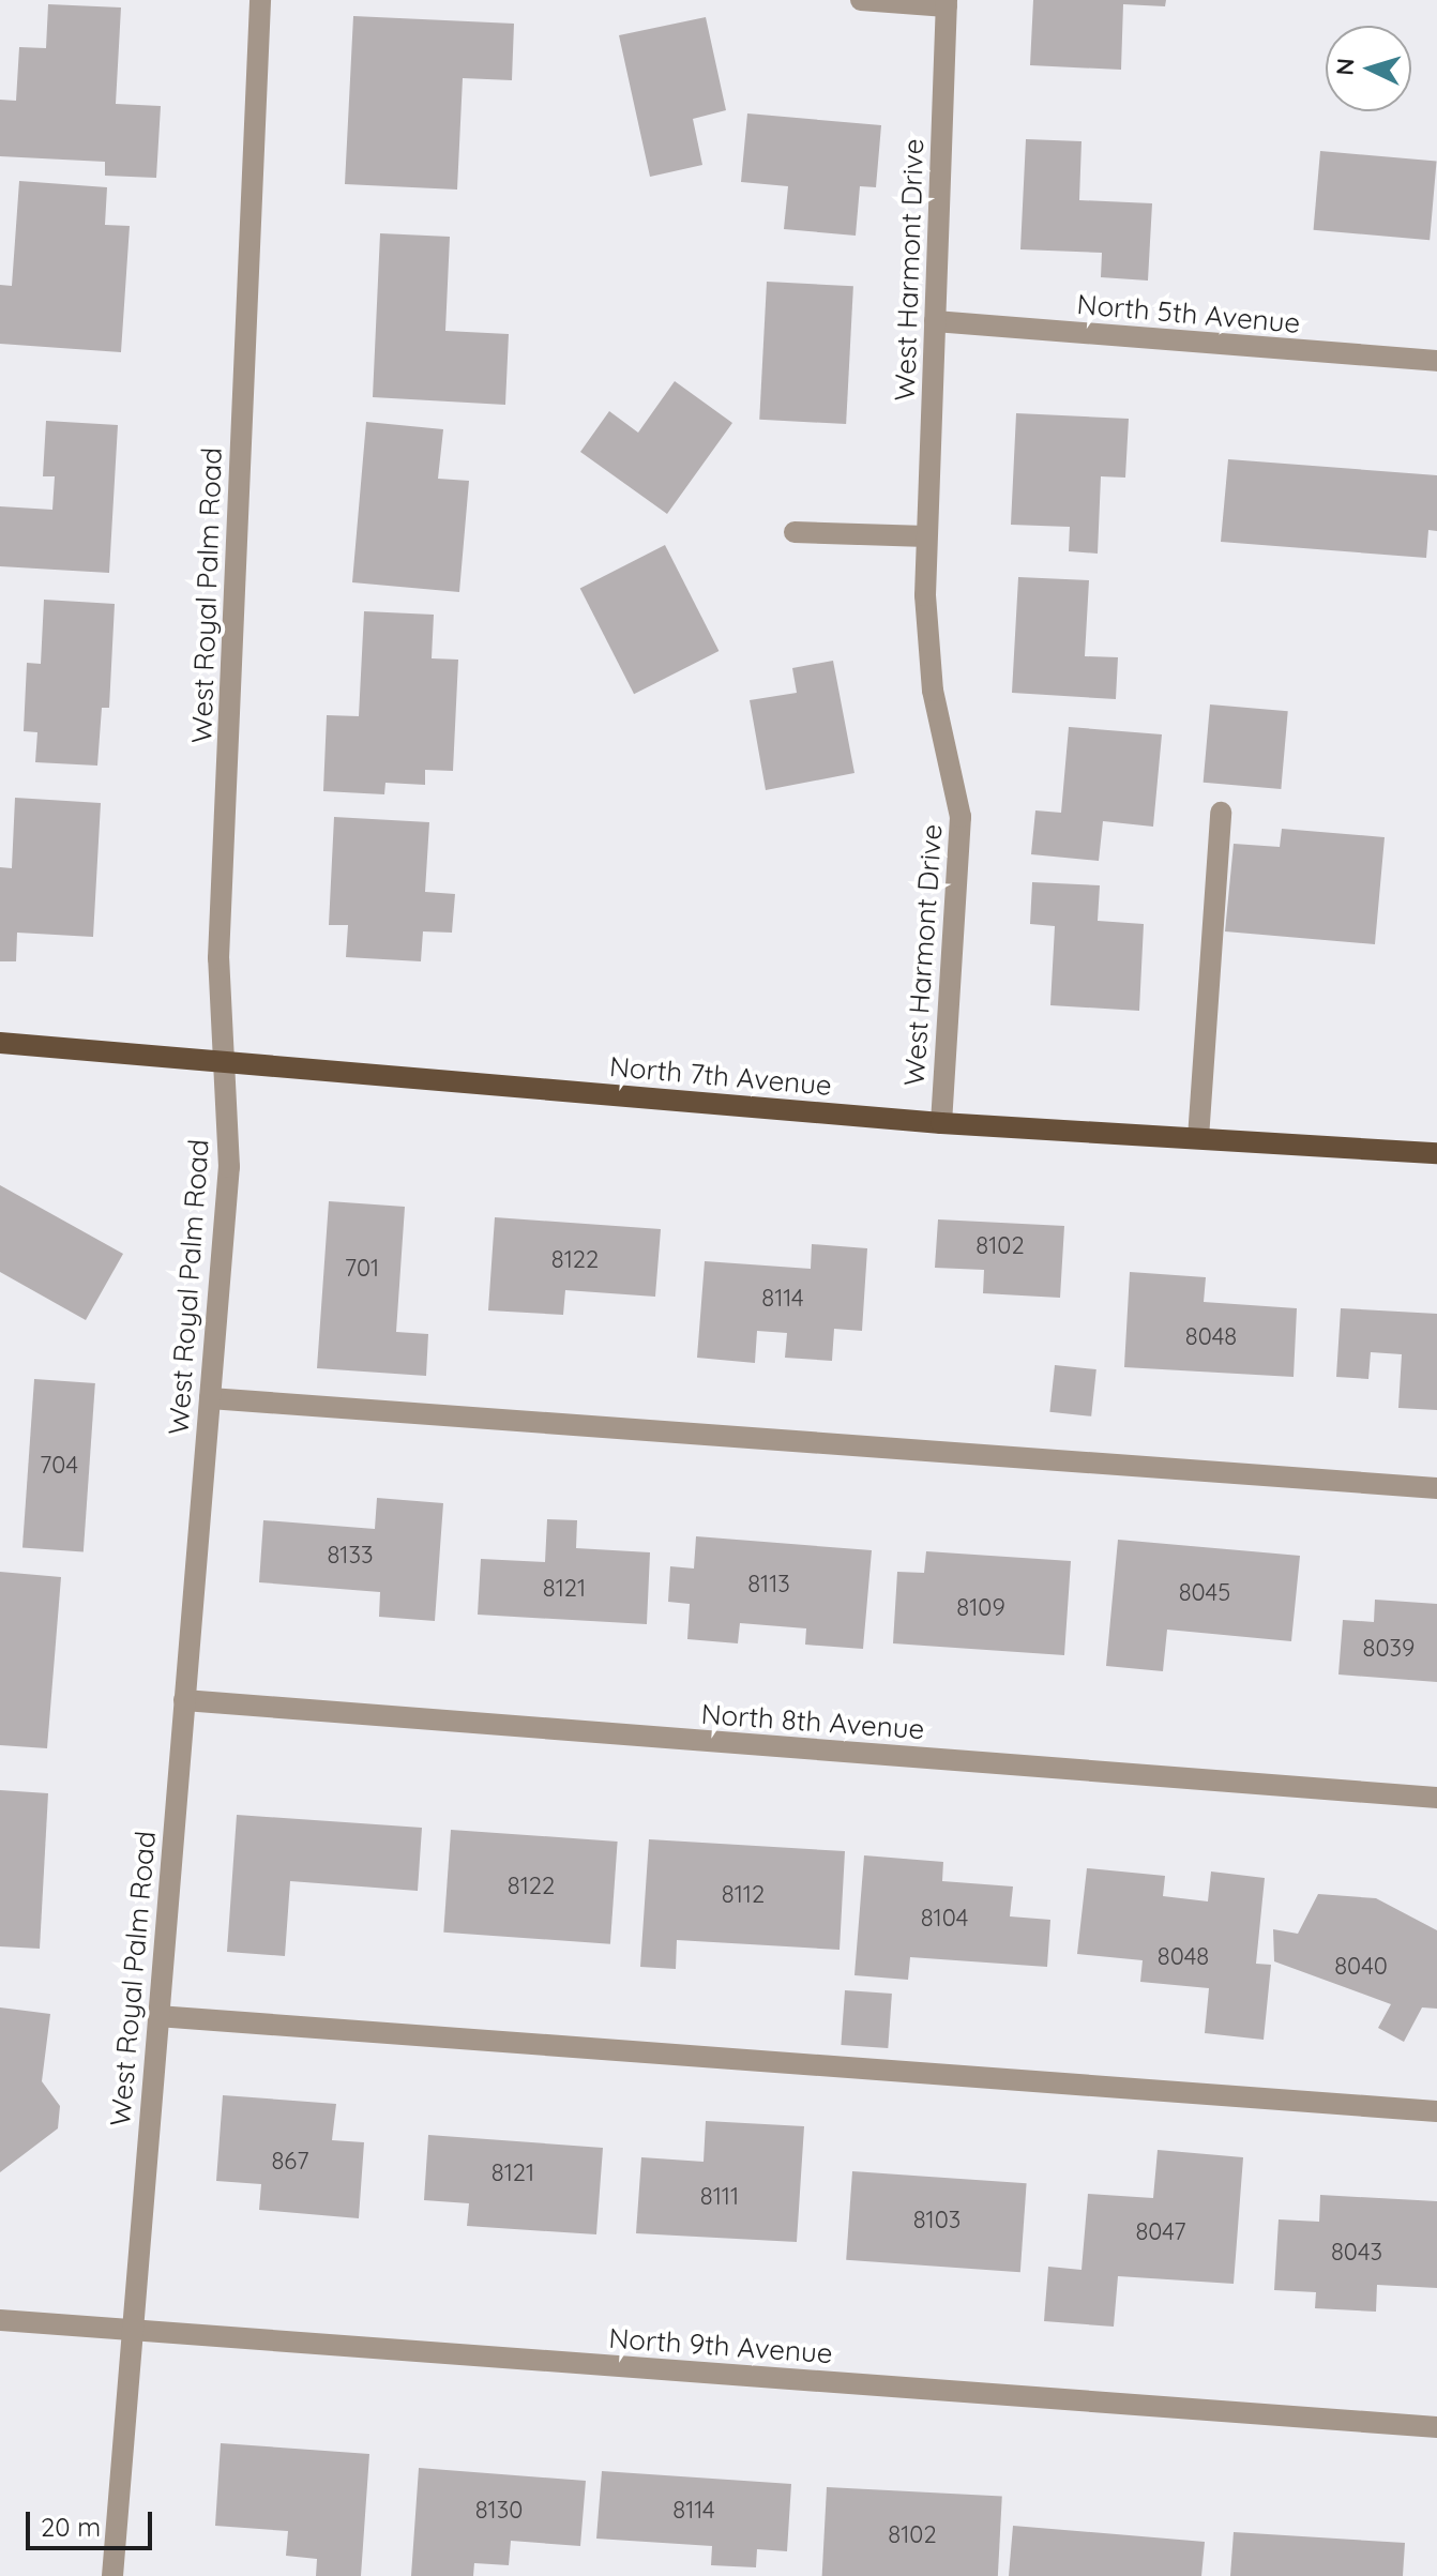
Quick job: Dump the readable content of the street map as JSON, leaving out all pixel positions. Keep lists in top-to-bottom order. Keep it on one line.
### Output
{"streets":{"main road":["North 7th Avenue"],"street":["West Harmont Drive","North 5th Avenue","West Royal Palm Road","North 8th Avenue","North 9th Avenue"]},"crossings":[["West Harmont Drive","North 5th Avenue"],["West Harmont Drive","North 7th Avenue"],["West Royal Palm Road","North 7th Avenue"],["West Royal Palm Road","North 8th Avenue"],["West Royal Palm Road","North 9th Avenue"]],"house_numbers":["8102","8122","701","8114","8048","704","8133","8113","8121","8045","8109","8039","8122","8112","8104","8048","8040","867","8121","8111","8103","8047","8043","8130","8114","8102"],"scale_bar":"20 m","north":"left"}
